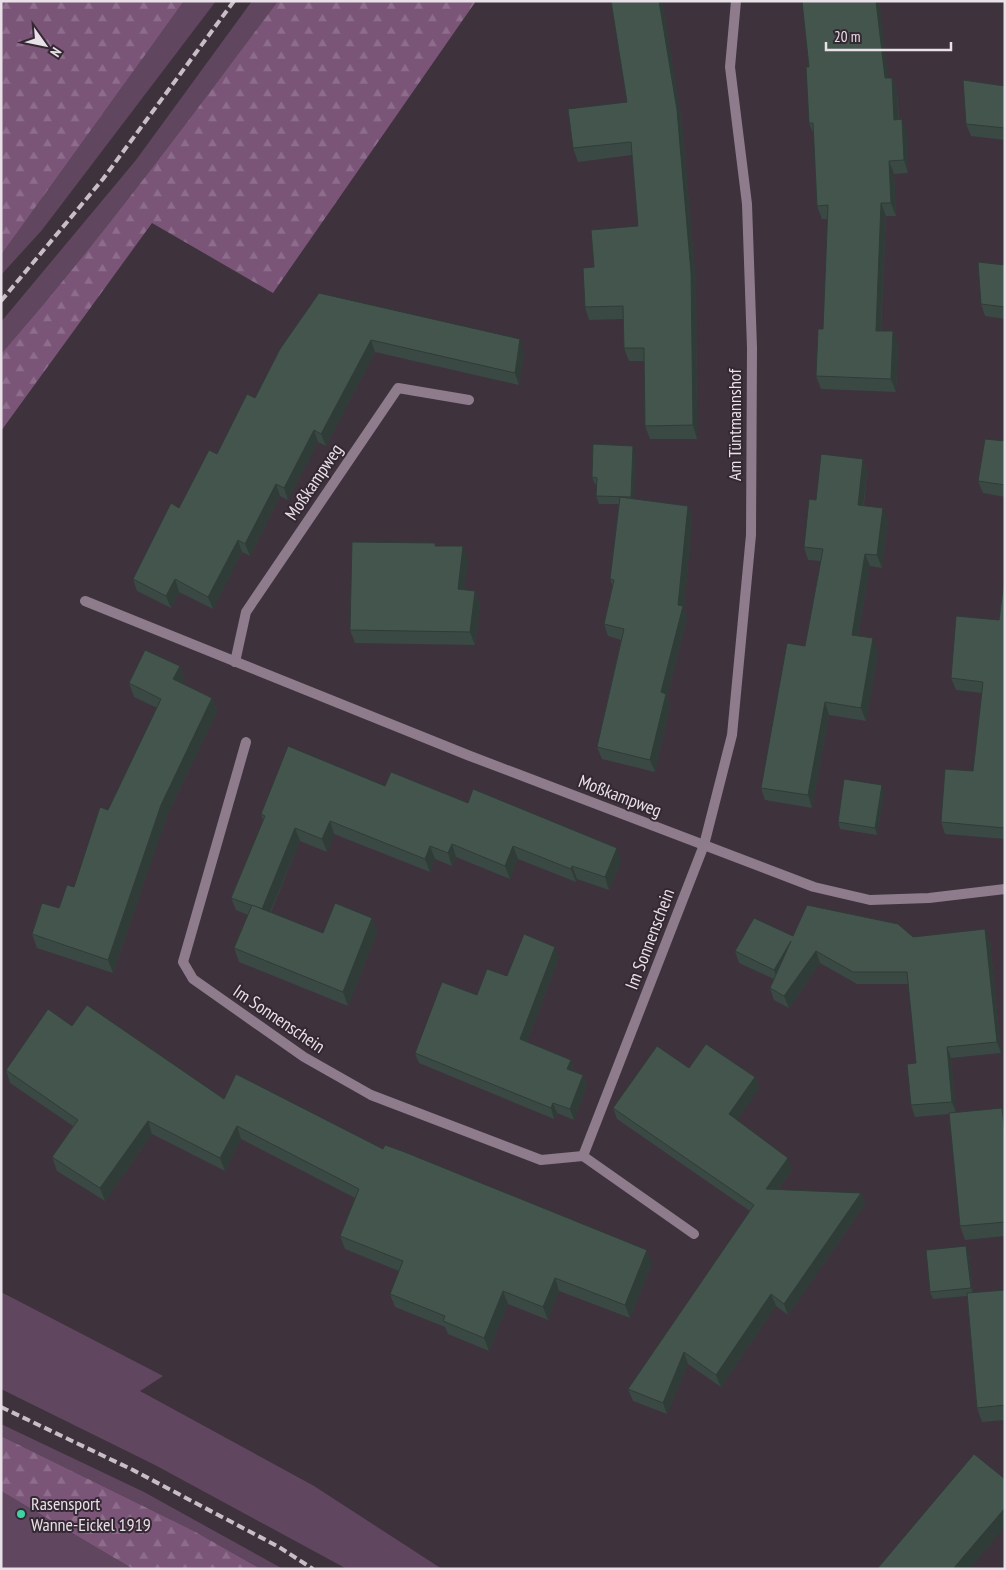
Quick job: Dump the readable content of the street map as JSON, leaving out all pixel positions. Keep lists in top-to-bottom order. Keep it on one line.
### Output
{"streets":{"street":["Am Tüntmannshof","Moßkampweg","Im Sonnenschein"]},"crossings":[["Am Tüntmannshof","Moßkampweg"],["Am Tüntmannshof","Im Sonnenschein"],["Moßkampweg","Im Sonnenschein"]],"places":["Rasensport Wanne-Eickel 1919"],"scale_bar":"20 m","north":"bottom right"}
